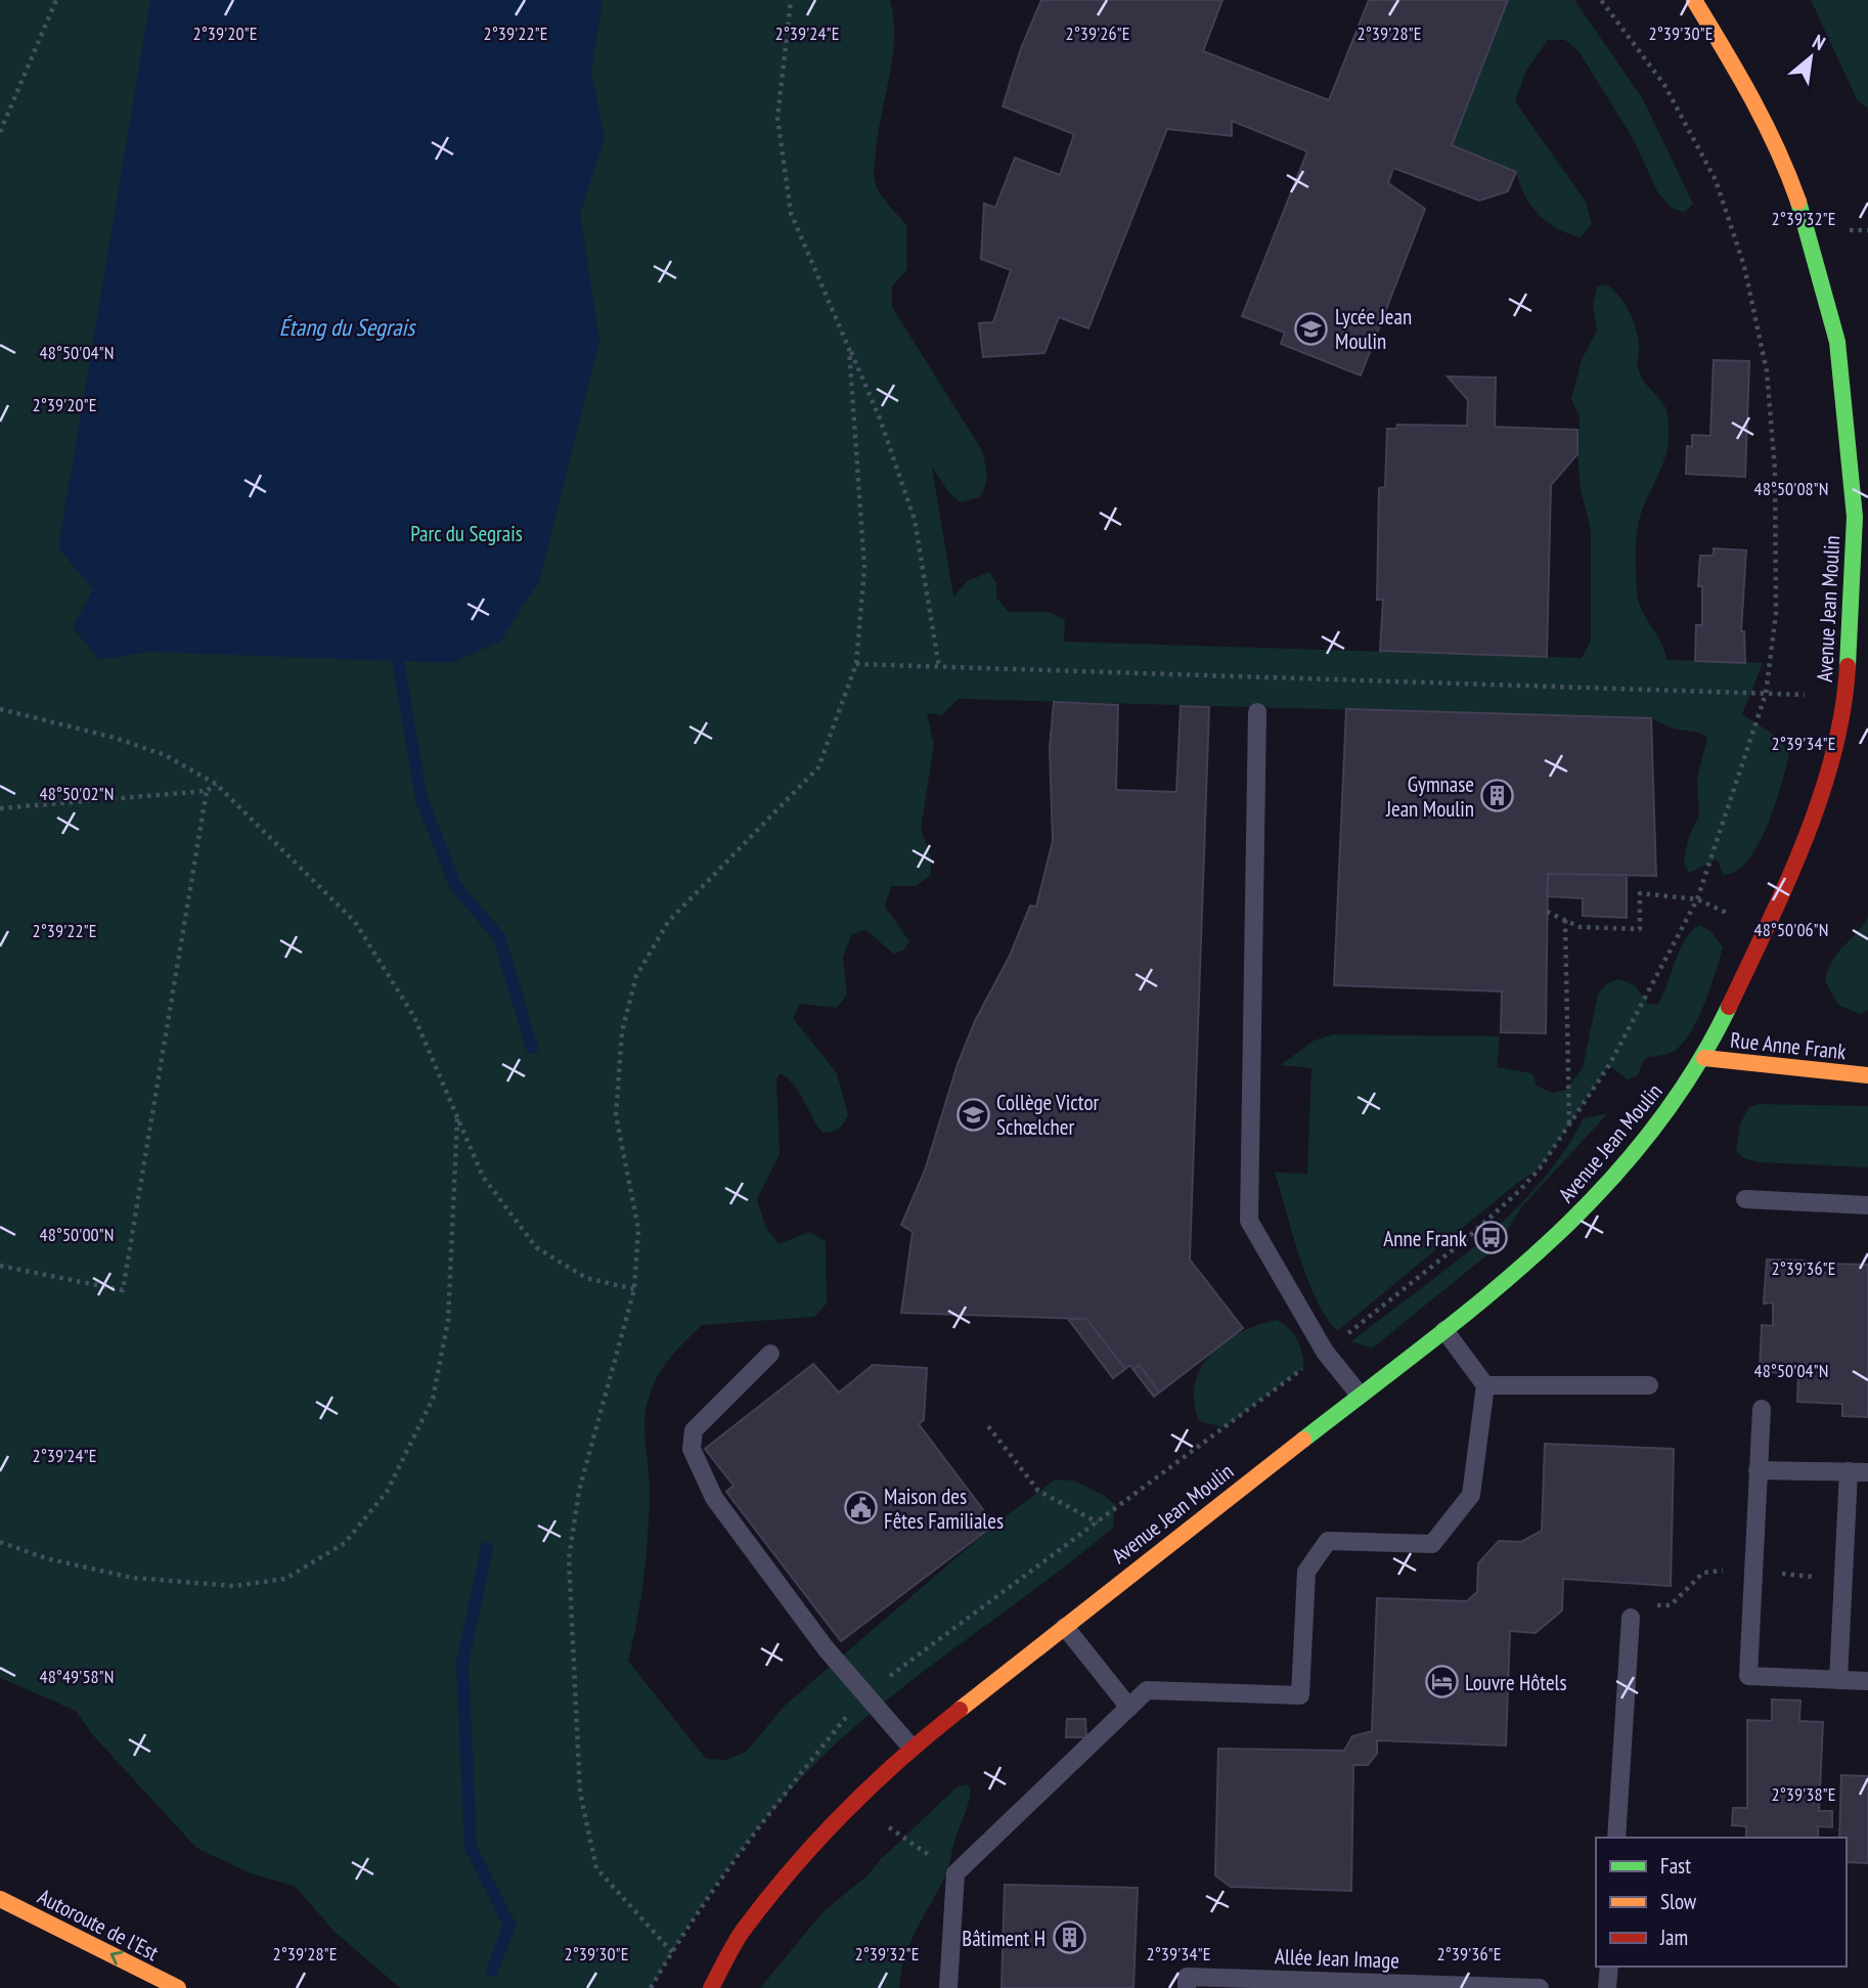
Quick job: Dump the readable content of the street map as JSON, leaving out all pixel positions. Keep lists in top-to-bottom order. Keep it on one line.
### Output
{"streets":{"main road":["Avenue Jean Moulin","Rue Anne Frank","Autoroute de l’Est"],"lane":["Allée Jean Image"]},"crossings":[["Avenue Jean Moulin","Rue Anne Frank"]],"one_way":["Autoroute de l’Est"],"water":["Étang du Segrais"],"parks":["Parc du Segrais"],"places":{"school or university":["Lycée Jean Moulin","Collège Victor Schœlcher"],"building":["Gymnase Jean Moulin","Bâtiment H"],"bus stop":["Anne Frank"],"public building":["Maison des Fêtes Familiales"],"hotel":["Louvre Hôtels"]},"legend":["Fast","Slow","Jam"],"north":"top right","coordinates":["2°39'20\"E","2°39'22\"E","2°39'24\"E","2°39'26\"E","2°39'28\"E","2°39'30\"E","2°39'32\"E","48°50'04\"N","48°50'08\"N","2°39'34\"E","48°50'02\"N","48°50'06\"N","48°50'00\"N","2°39'36\"E","48°49'58\"N","2°39'38\"E"]}
